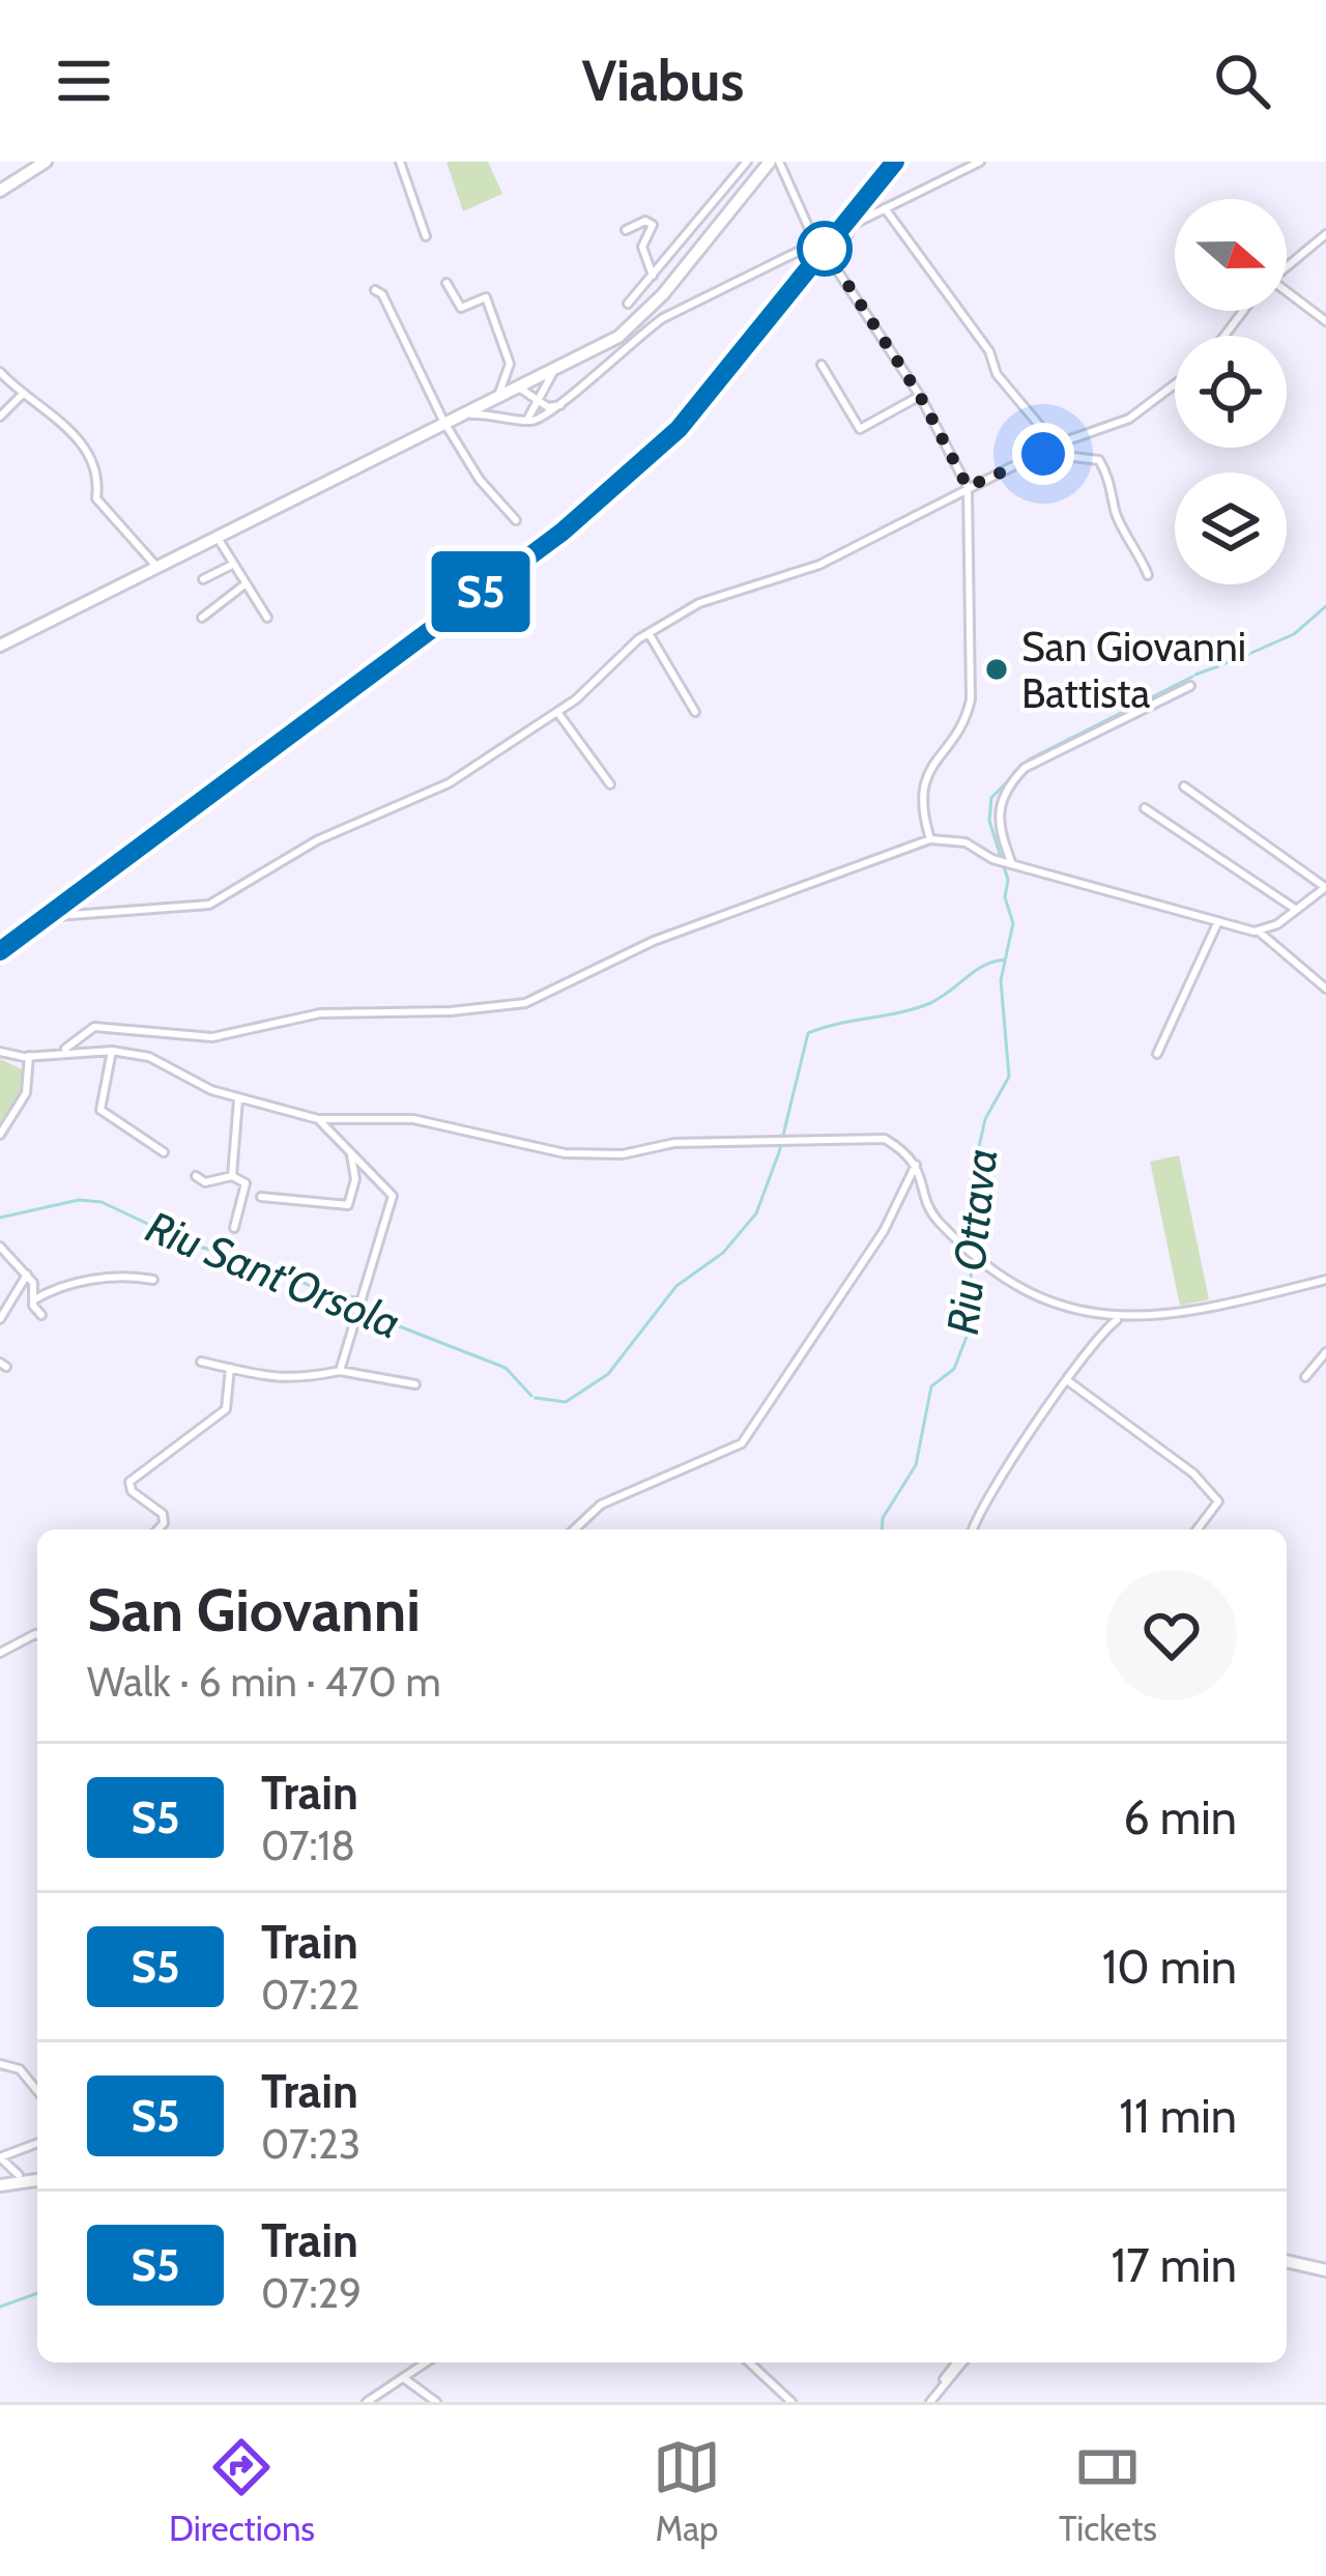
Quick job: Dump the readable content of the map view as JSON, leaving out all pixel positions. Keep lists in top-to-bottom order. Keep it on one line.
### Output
{"water":["Riu Ottava","Riu Sant'Orsola"],"places":["San Giovanni Battista"],"north":"right","page":{"header":"Viabus","on_map":"S5","heading":["San Giovanni","Walk · 6 min · 470 m"],"list":[{"mark":"S5","name":"Train","note":"07:18","value":"6 min"},{"mark":"S5","name":"Train","note":"07:22","value":"10 min"},{"mark":"S5","name":"Train","note":"07:23","value":"11 min"},{"mark":"S5","name":"Train","note":"07:29","value":"17 min"}],"tabs":["Directions","Map","Tickets"]}}
